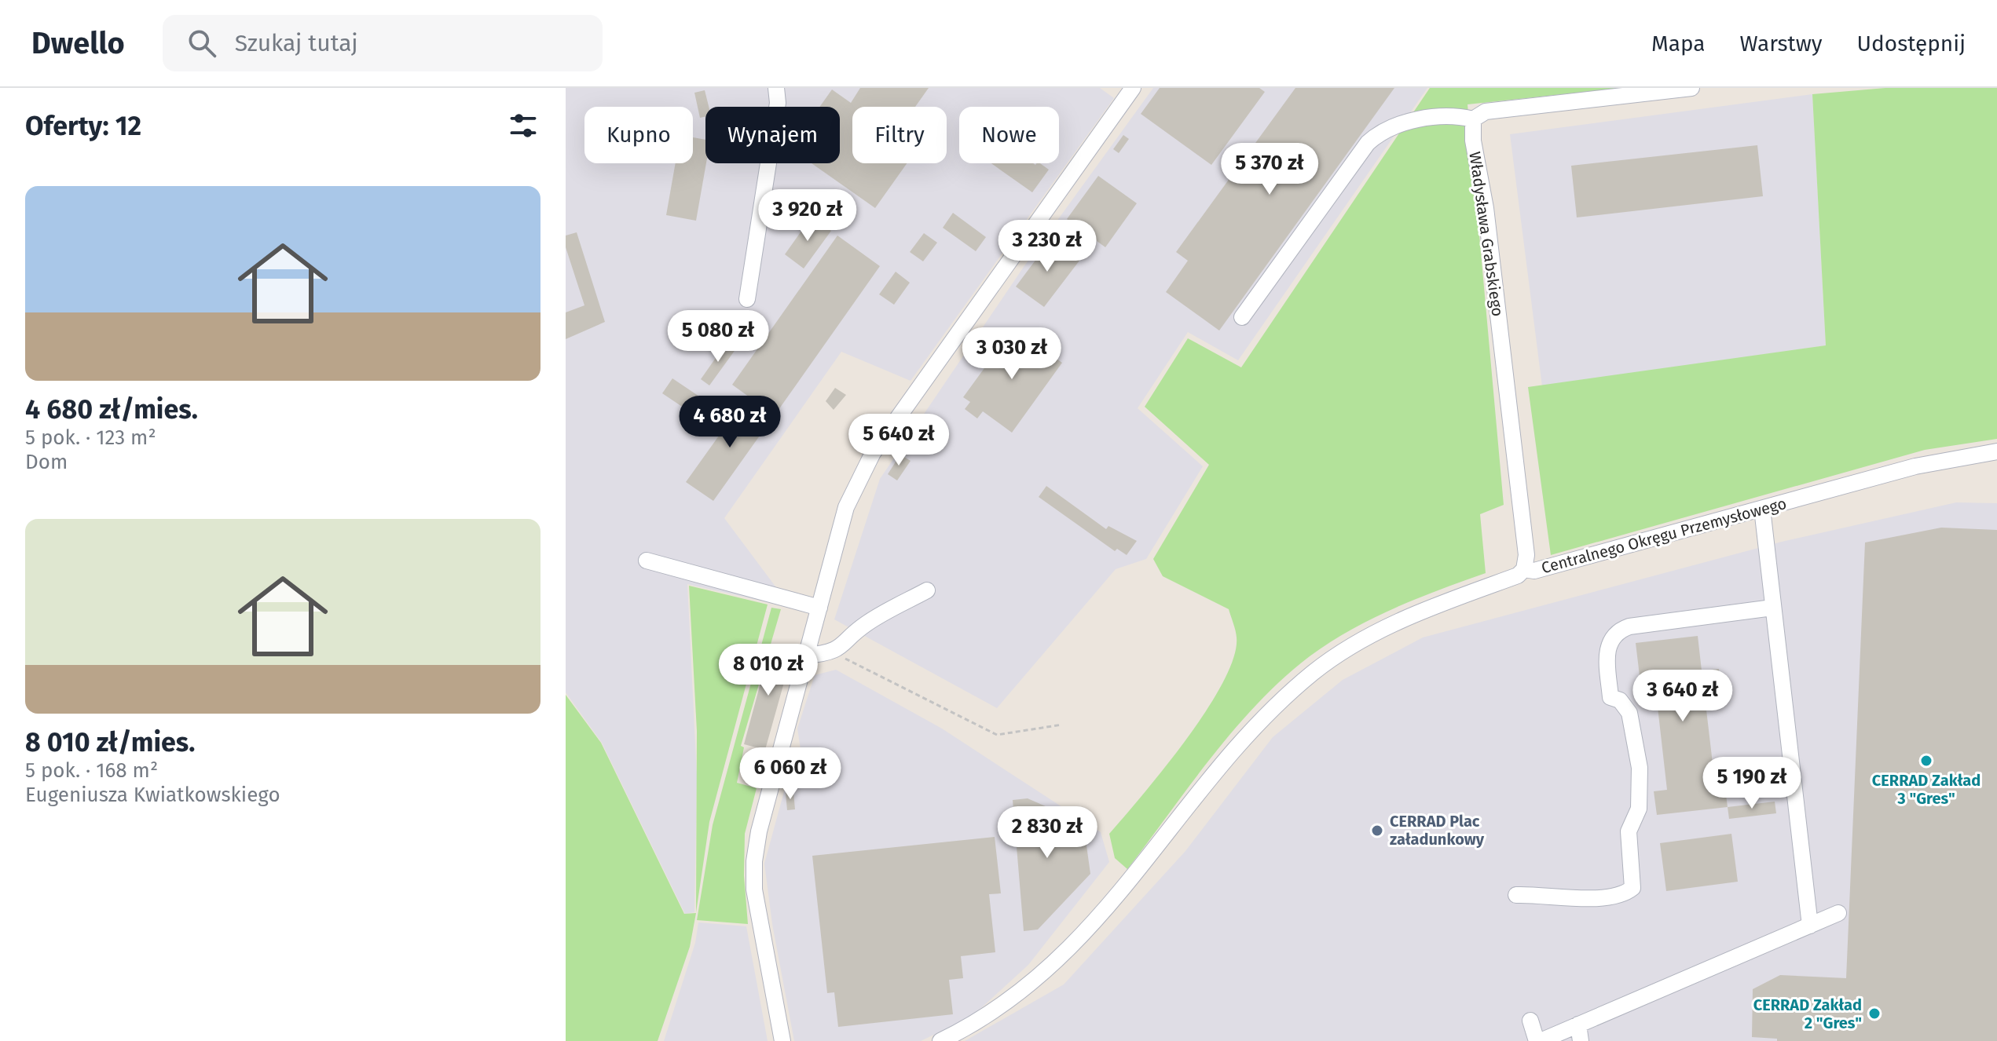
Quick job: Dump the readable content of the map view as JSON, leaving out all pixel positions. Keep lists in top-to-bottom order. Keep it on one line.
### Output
{"streets":{"street":["Władysława Grabskiego","Centralnego Okręgu Przemysłowego"]},"crossings":[["Władysława Grabskiego","Centralnego Okręgu Przemysłowego"]],"places":["CERRAD Zakład 3 \"Gres\"","CERRAD Plac załadunkowy","CERRAD Zakład 2 \"Gres\""],"page":{"header":"Dwello","search":"Szukaj tutaj","nav":["Mapa","Warstwy","Udostępnij"],"heading":"Oferty: 12","chip":["Kupno","Wynajem","Filtry","Nowe"],"price":["5 370 zł","3 920 zł","3 230 zł","5 080 zł","3 030 zł","4 680 zł","5 640 zł","8 010 zł","3 640 zł","6 060 zł","5 190 zł","2 830 zł"],"list":[{"name":"4 680 zł/mies.","note":"5 pok. · 123 m² · Dom"},{"name":"8 010 zł/mies.","note":"5 pok. · 168 m² · Eugeniusza Kwiatkowskiego"}]}}
